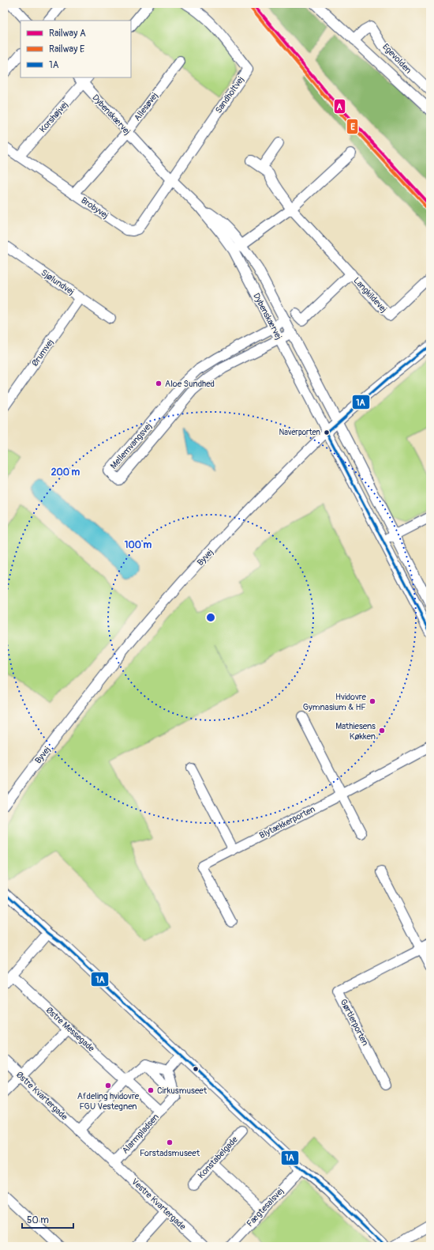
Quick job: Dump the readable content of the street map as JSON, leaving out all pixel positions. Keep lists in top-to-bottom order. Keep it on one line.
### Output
{"streets":{"street":["Egevolden","Sandholtvej","Allesøvej","Dybenskærvej","Korshøjvej","Brobyvej","Sjølundvej","Langkildevej","Ørumvej","Mellemvangsvej","Byvej","Blytækkerporten","Gørtlerporten","Østre Messegade","Østre Kvartergade","Alarmpladsen","Konstabelgade","Vestre Kvartergade","Fægtesalsvej"]},"crossings":[["Sandholtvej","Dybenskærvej"],["Sandholtvej","Brobyvej"],["Allesøvej","Dybenskærvej"],["Allesøvej","Brobyvej"],["Dybenskærvej","Korshøjvej"],["Dybenskærvej","Brobyvej"],["Dybenskærvej","Mellemvangsvej"],["Dybenskærvej","Byvej"],["Korshøjvej","Brobyvej"],["Sjølundvej","Ørumvej"],["Østre Messegade","Alarmpladsen"],["Alarmpladsen","Vestre Kvartergade"]],"places":["Aloe Sundhed","Naverporten","Hvidovre Gymnasium & HF","Mathiesens Køkken","Afdeling hvidovre FGU Vestegnen","Cirkusmuseet","Forstadsmuseet"],"lines":["rail line A","rail line E","transit line 1A"],"legend":["Railway A","Railway E","1A"],"scale_bar":"50 m","rings":["200 m","100 m"]}
